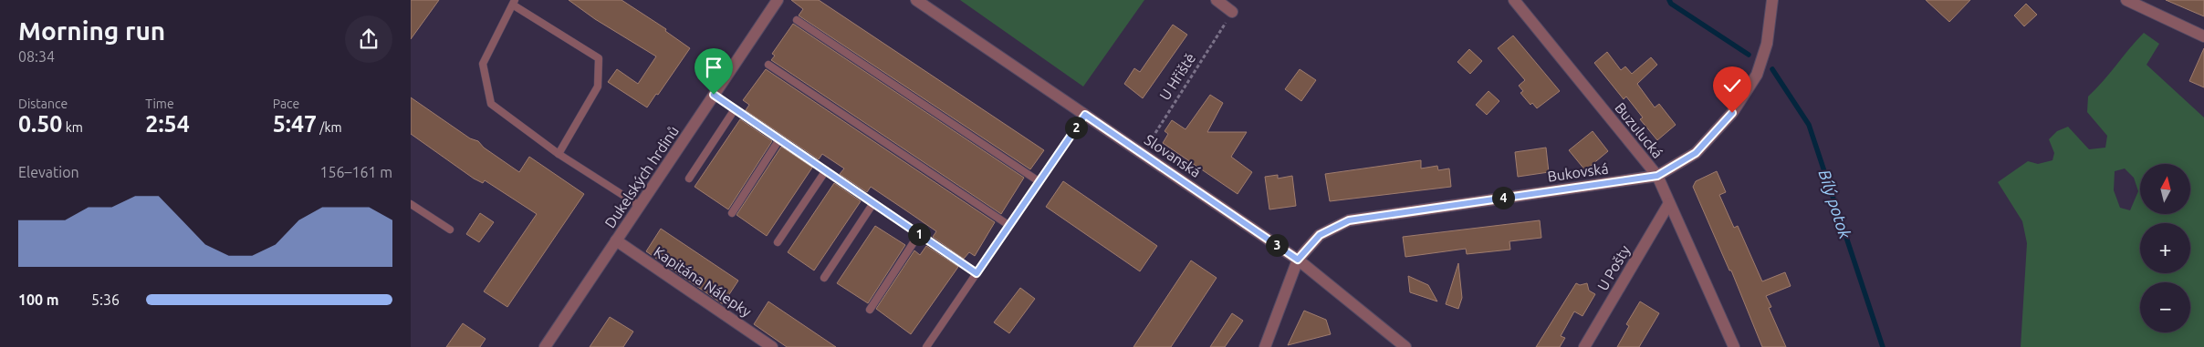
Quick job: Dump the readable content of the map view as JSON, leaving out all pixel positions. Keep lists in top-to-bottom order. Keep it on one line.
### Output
{"streets":{"street":["Buzulucká","Slovanská","Bukovská","Dukelských hrdinů","U Pošty","Kapitána Nálepky"],"path":["U Hřiště"]},"crossings":[["U Hřiště","Slovanská"],["Buzulucká","Bukovská"],["Buzulucká","U Pošty"],["Slovanská","Bukovská"],["Dukelských hrdinů","Kapitána Nálepky"]],"water":["Bílý potok"],"north":"top","page":{"heading":["Morning run","08:34"],"stats":[["Distance","0.50 km"],["Time","2:54"],["Pace","5:47 /km"]],"pins":["2","4","1","3"],"chart":["Elevation","156–161 m"],"map_buttons":["+","−"],"list":[{"name":"100 m","note":"5:36"}]}}
